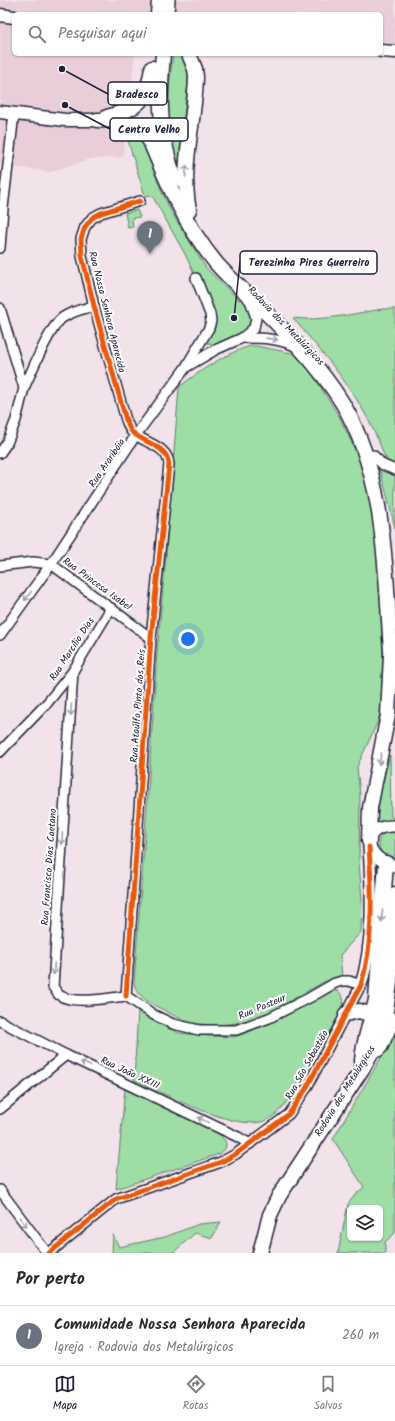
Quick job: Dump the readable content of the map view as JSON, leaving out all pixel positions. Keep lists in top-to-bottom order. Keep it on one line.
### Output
{"streets":{"main road":["Rodovia dos Metalúrgicos"],"street":["Rua Nossa Senhora Aparecida","Rua Araribóia","Rua Princesa Isabel","Rua Marcílio Dias","Rua Ataúlfo Pinto dos Reis","Rua Francisco Dias Caetano","Rua Pasteur","Rua São Sebastião","Rua João XXIII"]},"crossings":[["Rua Nossa Senhora Aparecida","Rua Araribóia"],["Rua Nossa Senhora Aparecida","Rua Ataúlfo Pinto dos Reis"],["Rua Araribóia","Rua Princesa Isabel"],["Rua Araribóia","Rua Ataúlfo Pinto dos Reis"],["Rua Princesa Isabel","Rua Marcílio Dias"],["Rua Princesa Isabel","Rua Ataúlfo Pinto dos Reis"],["Rua Marcílio Dias","Rua Francisco Dias Caetano"],["Rua Ataúlfo Pinto dos Reis","Rua Francisco Dias Caetano"],["Rua Ataúlfo Pinto dos Reis","Rua Pasteur"],["Rua Francisco Dias Caetano","Rua Pasteur"],["Rua Pasteur","Rua São Sebastião"],["Rua São Sebastião","Rua João XXIII"]],"one_way":["Rua Francisco Dias Caetano","Rua João XXIII"],"places":["Bradesco","Centro Velho","Terezinha Pires Guerreiro"],"page":{"search":"Pesquisar aqui","pins":"1","heading":"Por perto","list":[{"mark":"1","name":"Comunidade Nossa Senhora Aparecida","note":"Igreja · Rodovia dos Metalúrgicos","value":"260 m"}],"nav":["Mapa","Rotas","Salvos"]}}
